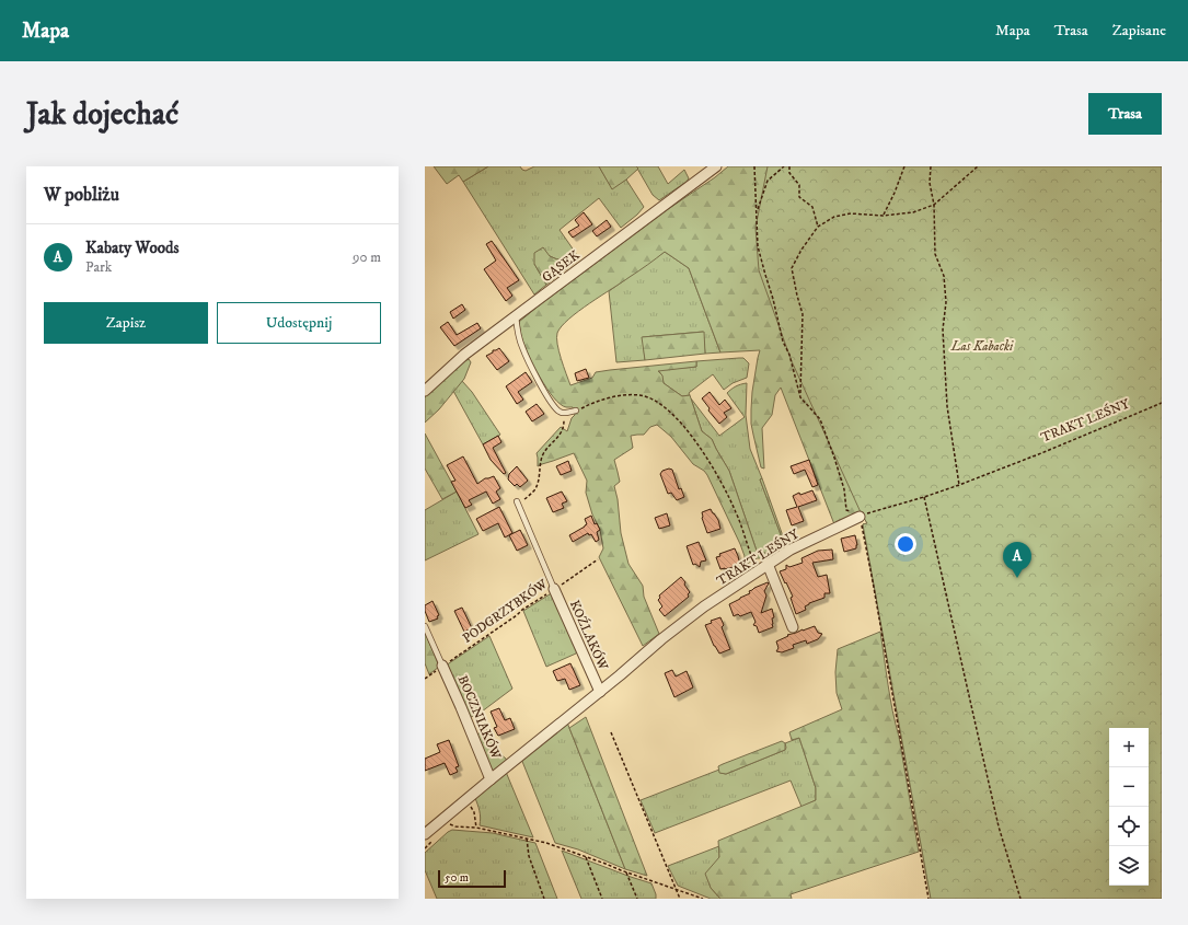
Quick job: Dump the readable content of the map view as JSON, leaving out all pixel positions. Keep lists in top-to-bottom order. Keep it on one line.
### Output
{"streets":{"street":["GĄSEK","TRAKT LEŚNY","KOŹLAKÓW","BOCZNIAKÓW"],"path":["PODGRZYBKÓW"]},"crossings":[["TRAKT LEŚNY","KOŹLAKÓW"],["TRAKT LEŚNY","BOCZNIAKÓW"],["PODGRZYBKÓW","KOŹLAKÓW"],["PODGRZYBKÓW","BOCZNIAKÓW"]],"parks":["Las Kabacki"],"scale_bar":"50 m","page":{"header":"Mapa","nav":["Mapa","Trasa","Zapisane"],"buttons":["Trasa",["Zapisz","Udostępnij"]],"title":"Jak dojechać","heading":"W pobliżu","list":[{"mark":"A","name":"Kabaty Woods","note":"Park","value":"90 m"}],"pins":"A","map_buttons":["+","−"],"scale":"50 m"}}
